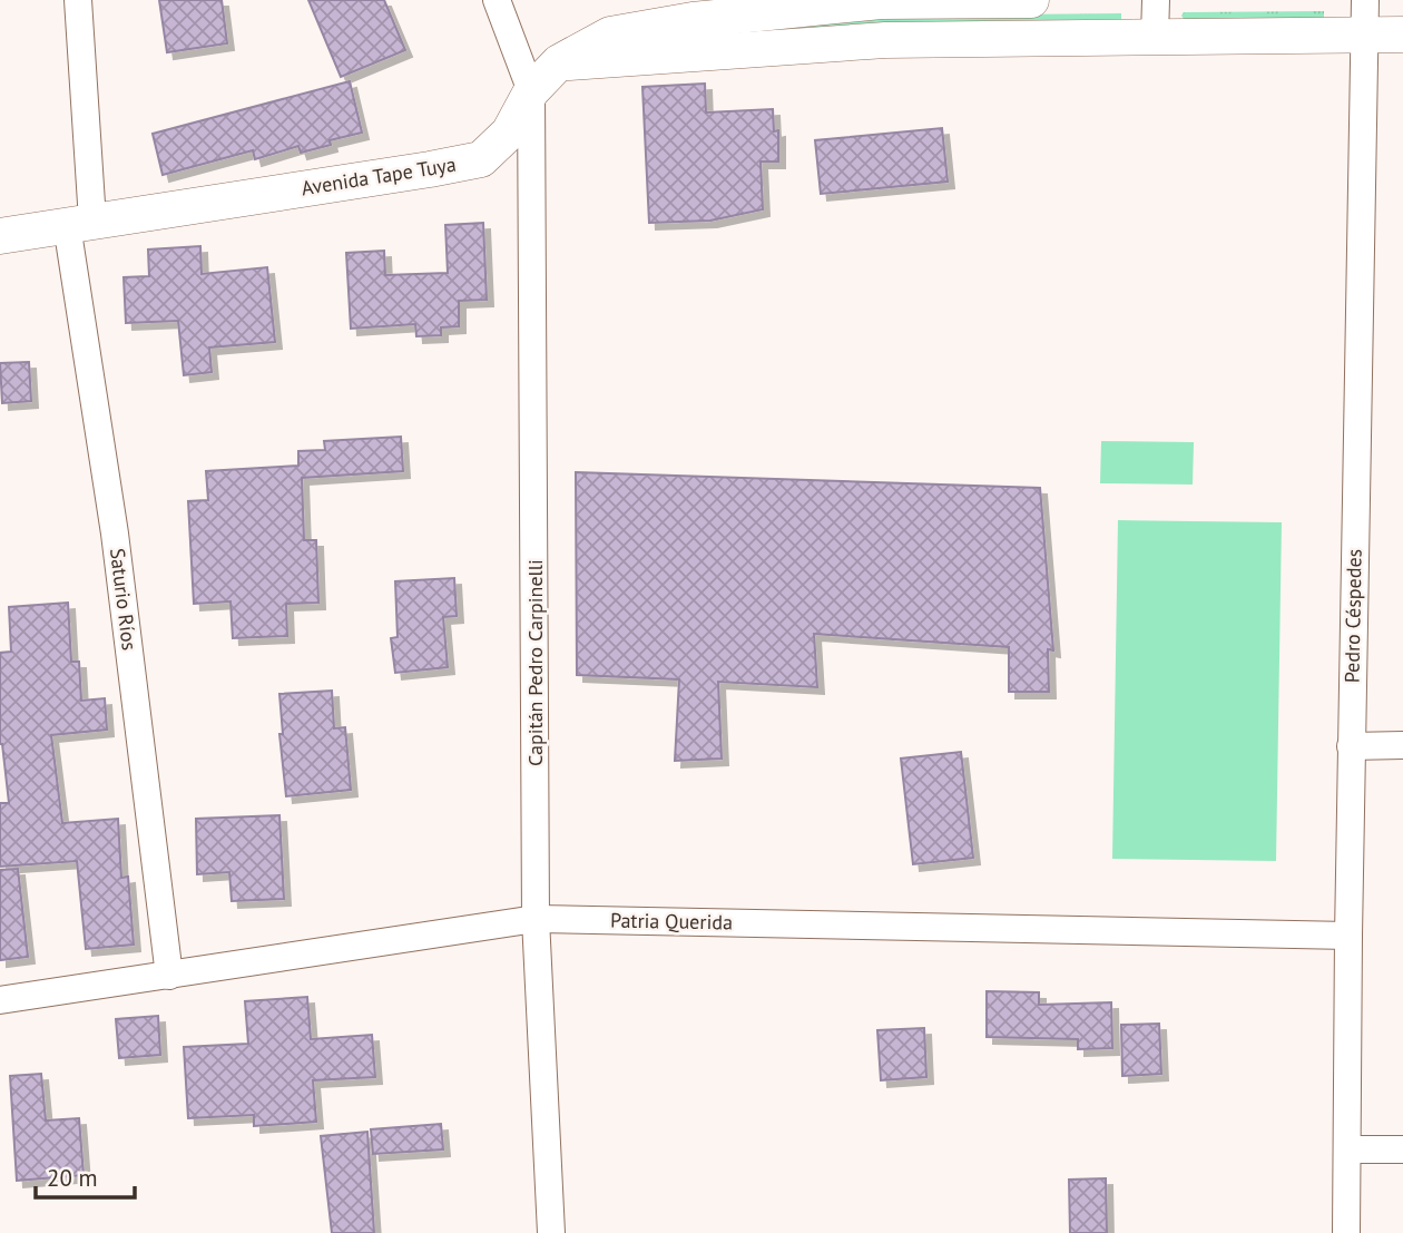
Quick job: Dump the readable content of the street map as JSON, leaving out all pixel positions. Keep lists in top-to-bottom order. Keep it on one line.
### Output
{"streets":{"street":["Avenida Tape Tuya","Saturio Ríos","Pedro Céspedes","Capitán Pedro Carpinelli","Patria Querida"]},"crossings":[["Avenida Tape Tuya","Saturio Ríos"],["Avenida Tape Tuya","Capitán Pedro Carpinelli"],["Saturio Ríos","Patria Querida"],["Pedro Céspedes","Patria Querida"],["Capitán Pedro Carpinelli","Patria Querida"]],"scale_bar":"20 m"}
